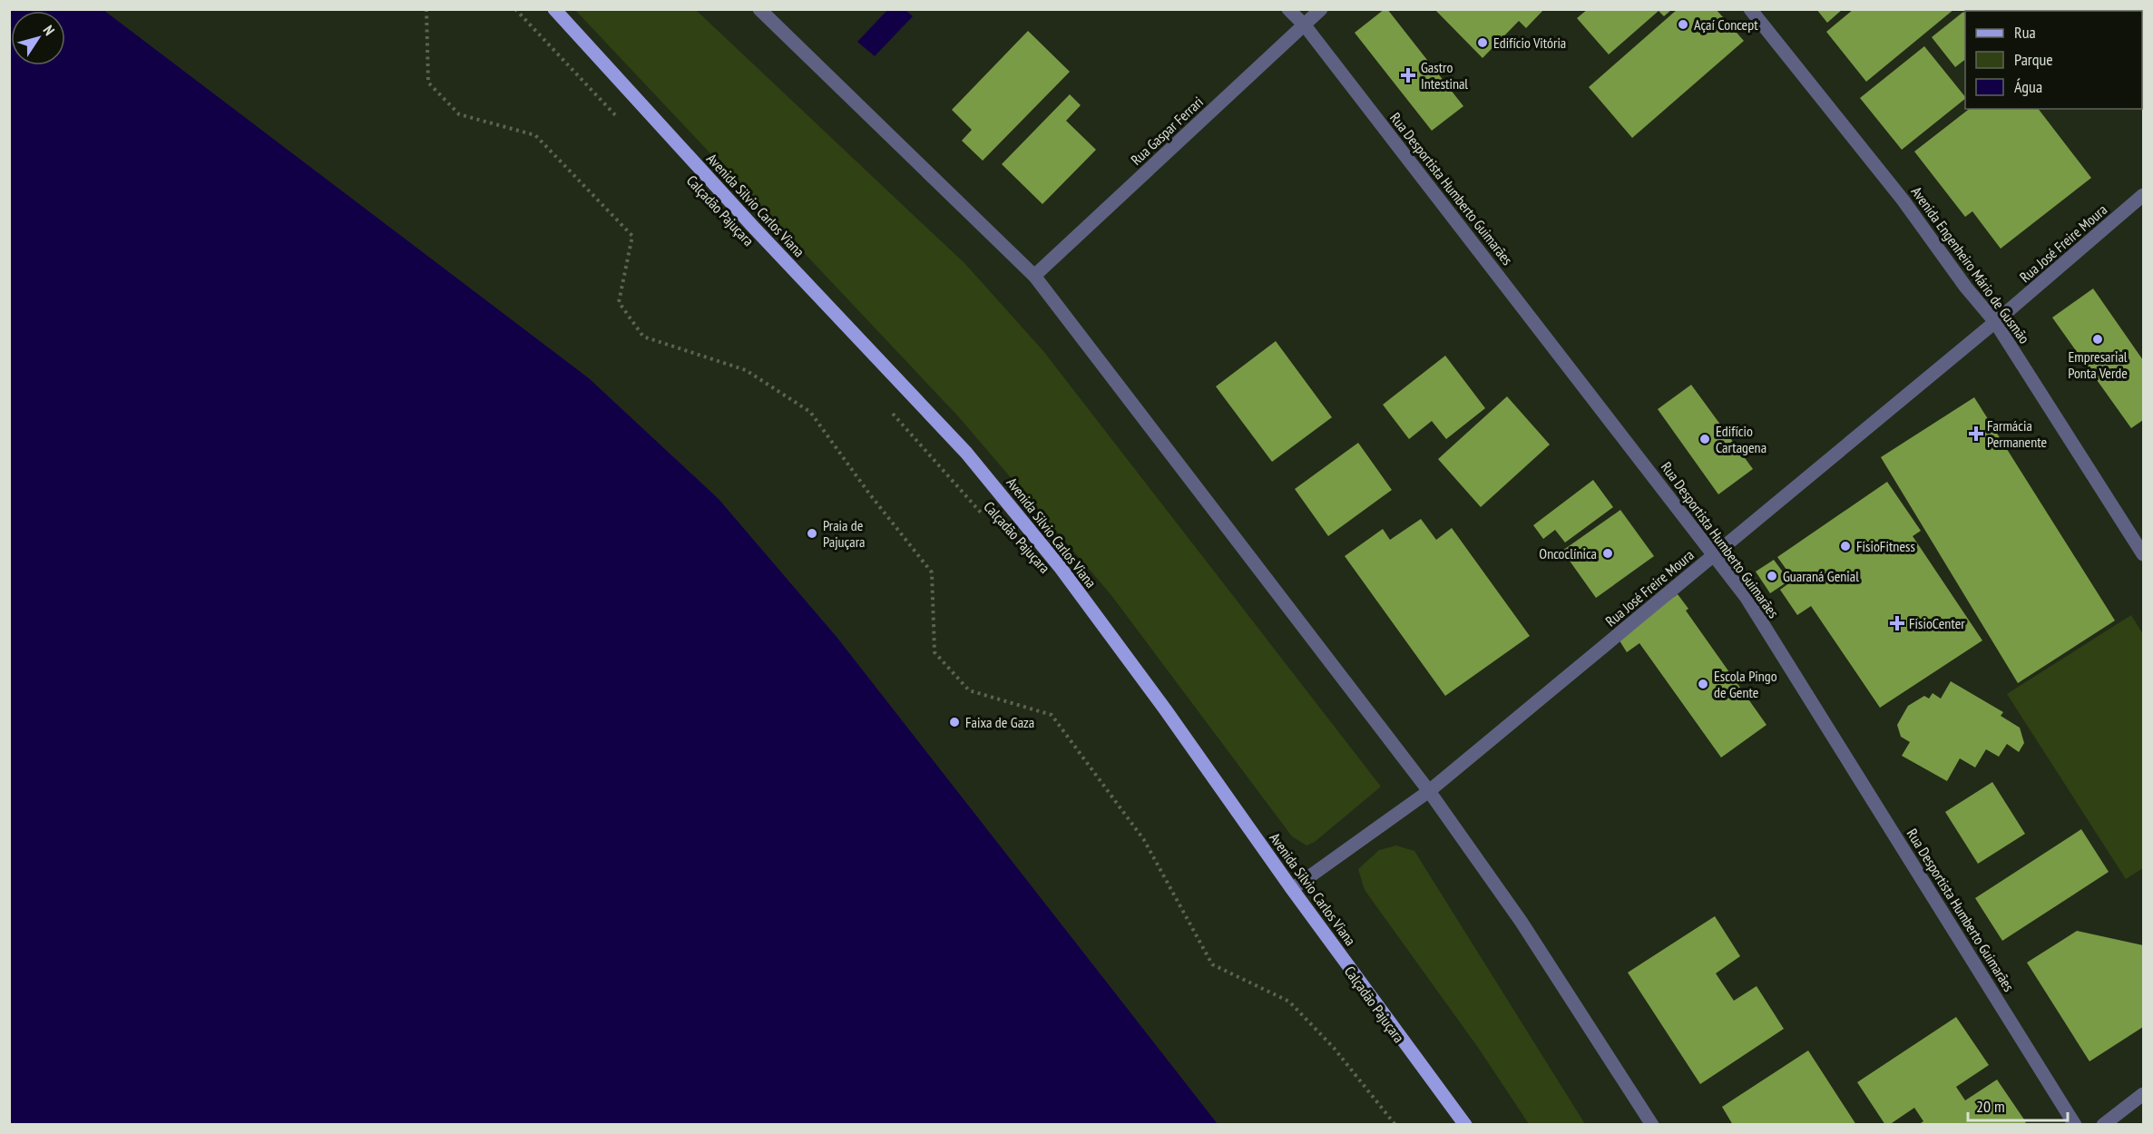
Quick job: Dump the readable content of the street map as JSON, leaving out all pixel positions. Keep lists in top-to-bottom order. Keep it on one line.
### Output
{"streets":{"main road":["Avenida Silvio Carlos Viana"],"street":["Rua Gaspar Ferrari","Rua Desportista Humberto Guimarães","Rua José Freire Moura","Avenida Engenheiro Mário de Gusmão"],"path":["Calçadão Pajuçara"]},"crossings":[["Rua Gaspar Ferrari","Rua Desportista Humberto Guimarães"],["Rua Desportista Humberto Guimarães","Rua José Freire Moura"],["Avenida Silvio Carlos Viana","Rua José Freire Moura"],["Rua José Freire Moura","Avenida Engenheiro Mário de Gusmão"]],"places":{"other":["Açaí Concept","Edifício Vitória","Empresarial Ponta Verde","Edifício Cartagena","Praia de Pajuçara","FisioFitness","Oncoclínica","Guaraná Genial","Escola Pingo de Gente","Faixa de Gaza"],"health":["Gastro Intestinal","Farmácia Permanente","FisioCenter"]},"legend":["Rua","Parque","Água"],"scale_bar":"20 m","north":"top right"}
